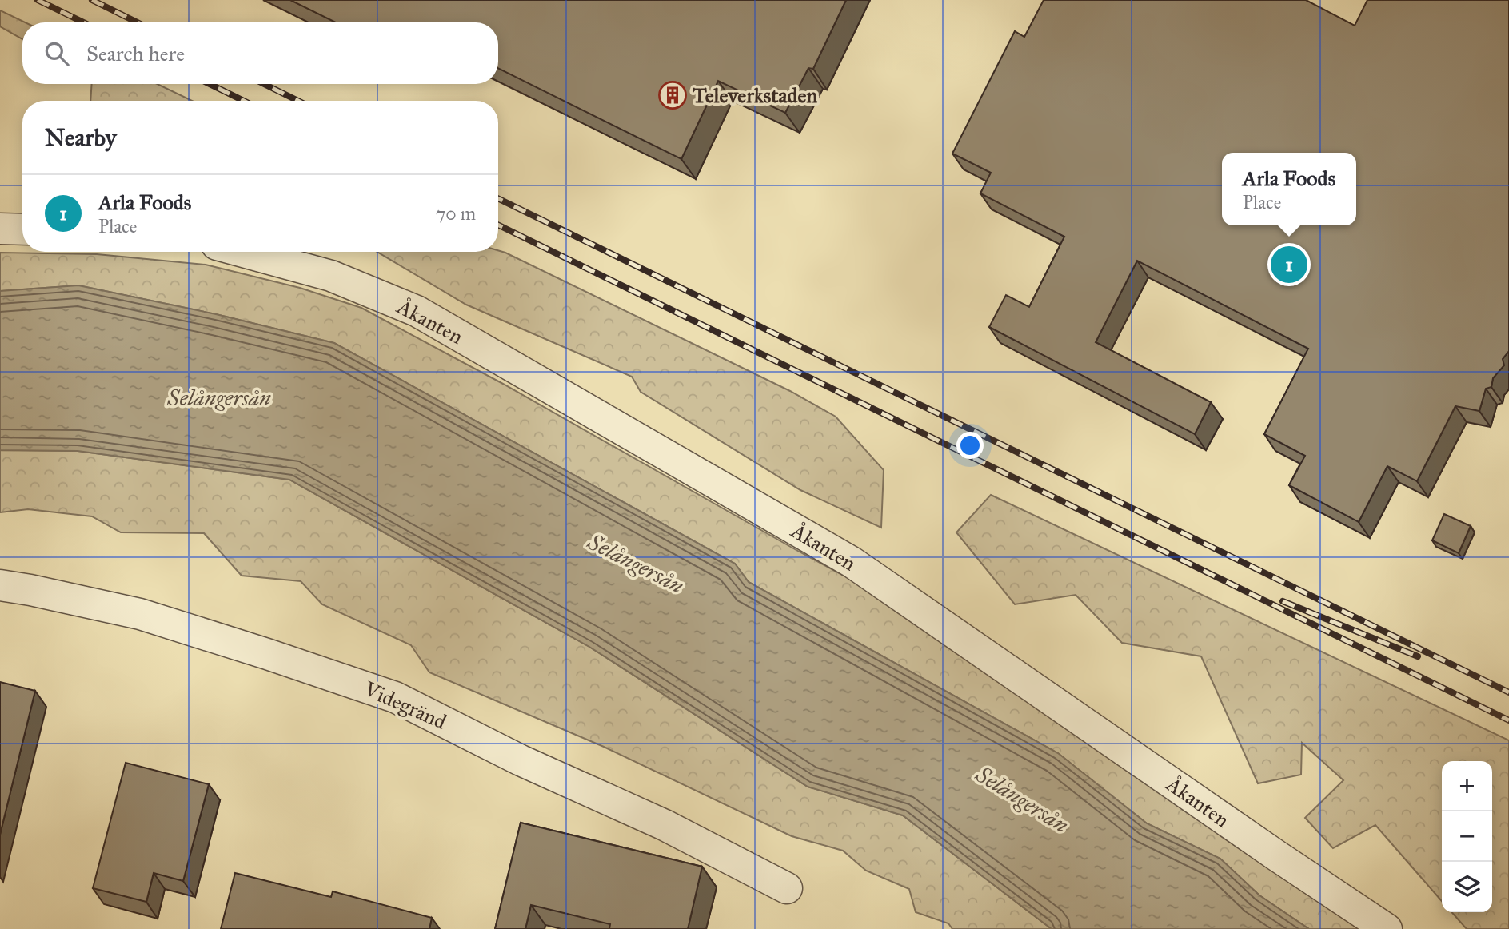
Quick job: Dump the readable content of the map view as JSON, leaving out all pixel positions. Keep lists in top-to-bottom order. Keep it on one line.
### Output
{"streets":{"street":["Åkanten","Videgränd"]},"water":["Selångersån"],"places":{"building":["Televerkstaden"]},"page":{"search":"Search here","heading":"Nearby","popup":["Arla Foods","Place"],"list":[{"mark":"1","name":"Arla Foods","note":"Place","value":"70 m"}],"pins":"1","map_buttons":["+","−"]}}
